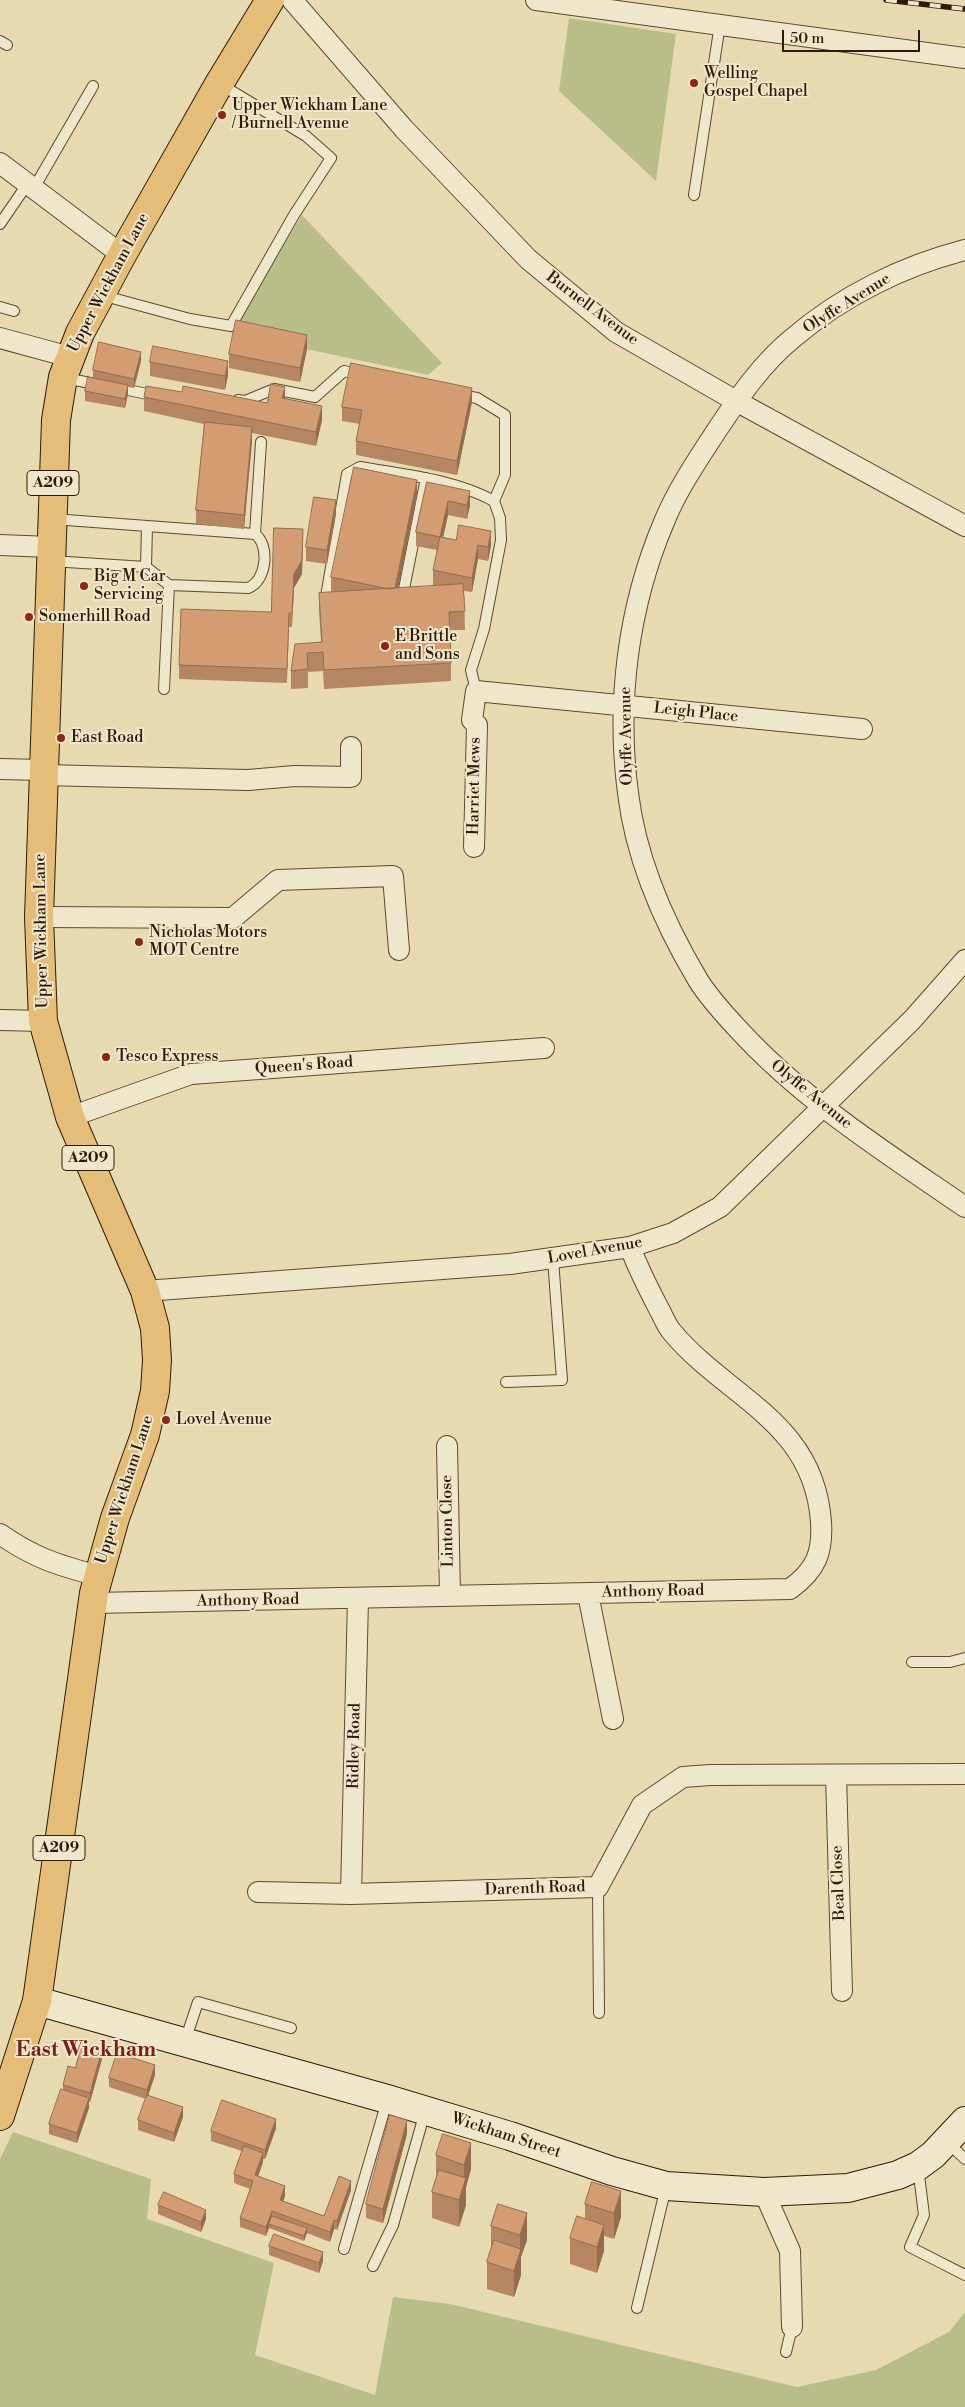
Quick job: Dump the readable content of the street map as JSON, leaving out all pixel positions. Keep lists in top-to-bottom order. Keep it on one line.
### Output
{"streets":{"main road":["Upper Wickham Lane","A209"],"street":["Olyffe Avenue","Burnell Avenue","Leigh Place","Harriet Mews","Queen's Road","Lovel Avenue","Linton Close","Anthony Road","Ridley Road","Beal Close","Darenth Road","Wickham Street"]},"crossings":[["Upper Wickham Lane","Queen's Road"],["Upper Wickham Lane","Lovel Avenue"],["Upper Wickham Lane","Anthony Road"],["Upper Wickham Lane","Wickham Street"],["Olyffe Avenue","Burnell Avenue"],["Olyffe Avenue","Leigh Place"],["Olyffe Avenue","Lovel Avenue"],["Leigh Place","Harriet Mews"],["Lovel Avenue","Anthony Road"],["Linton Close","Anthony Road"],["Anthony Road","Ridley Road"],["Ridley Road","Darenth Road"],["Beal Close","Darenth Road"]],"districts":["East Wickham"],"places":["Welling Gospel Chapel","Upper Wickham Lane / Burnell Avenue","Big M Car Servicing","Somerhill Road","E Brittle and Sons","East Road","Nicholas Motors MOT Centre","Tesco Express","Lovel Avenue"],"scale_bar":"50 m"}
